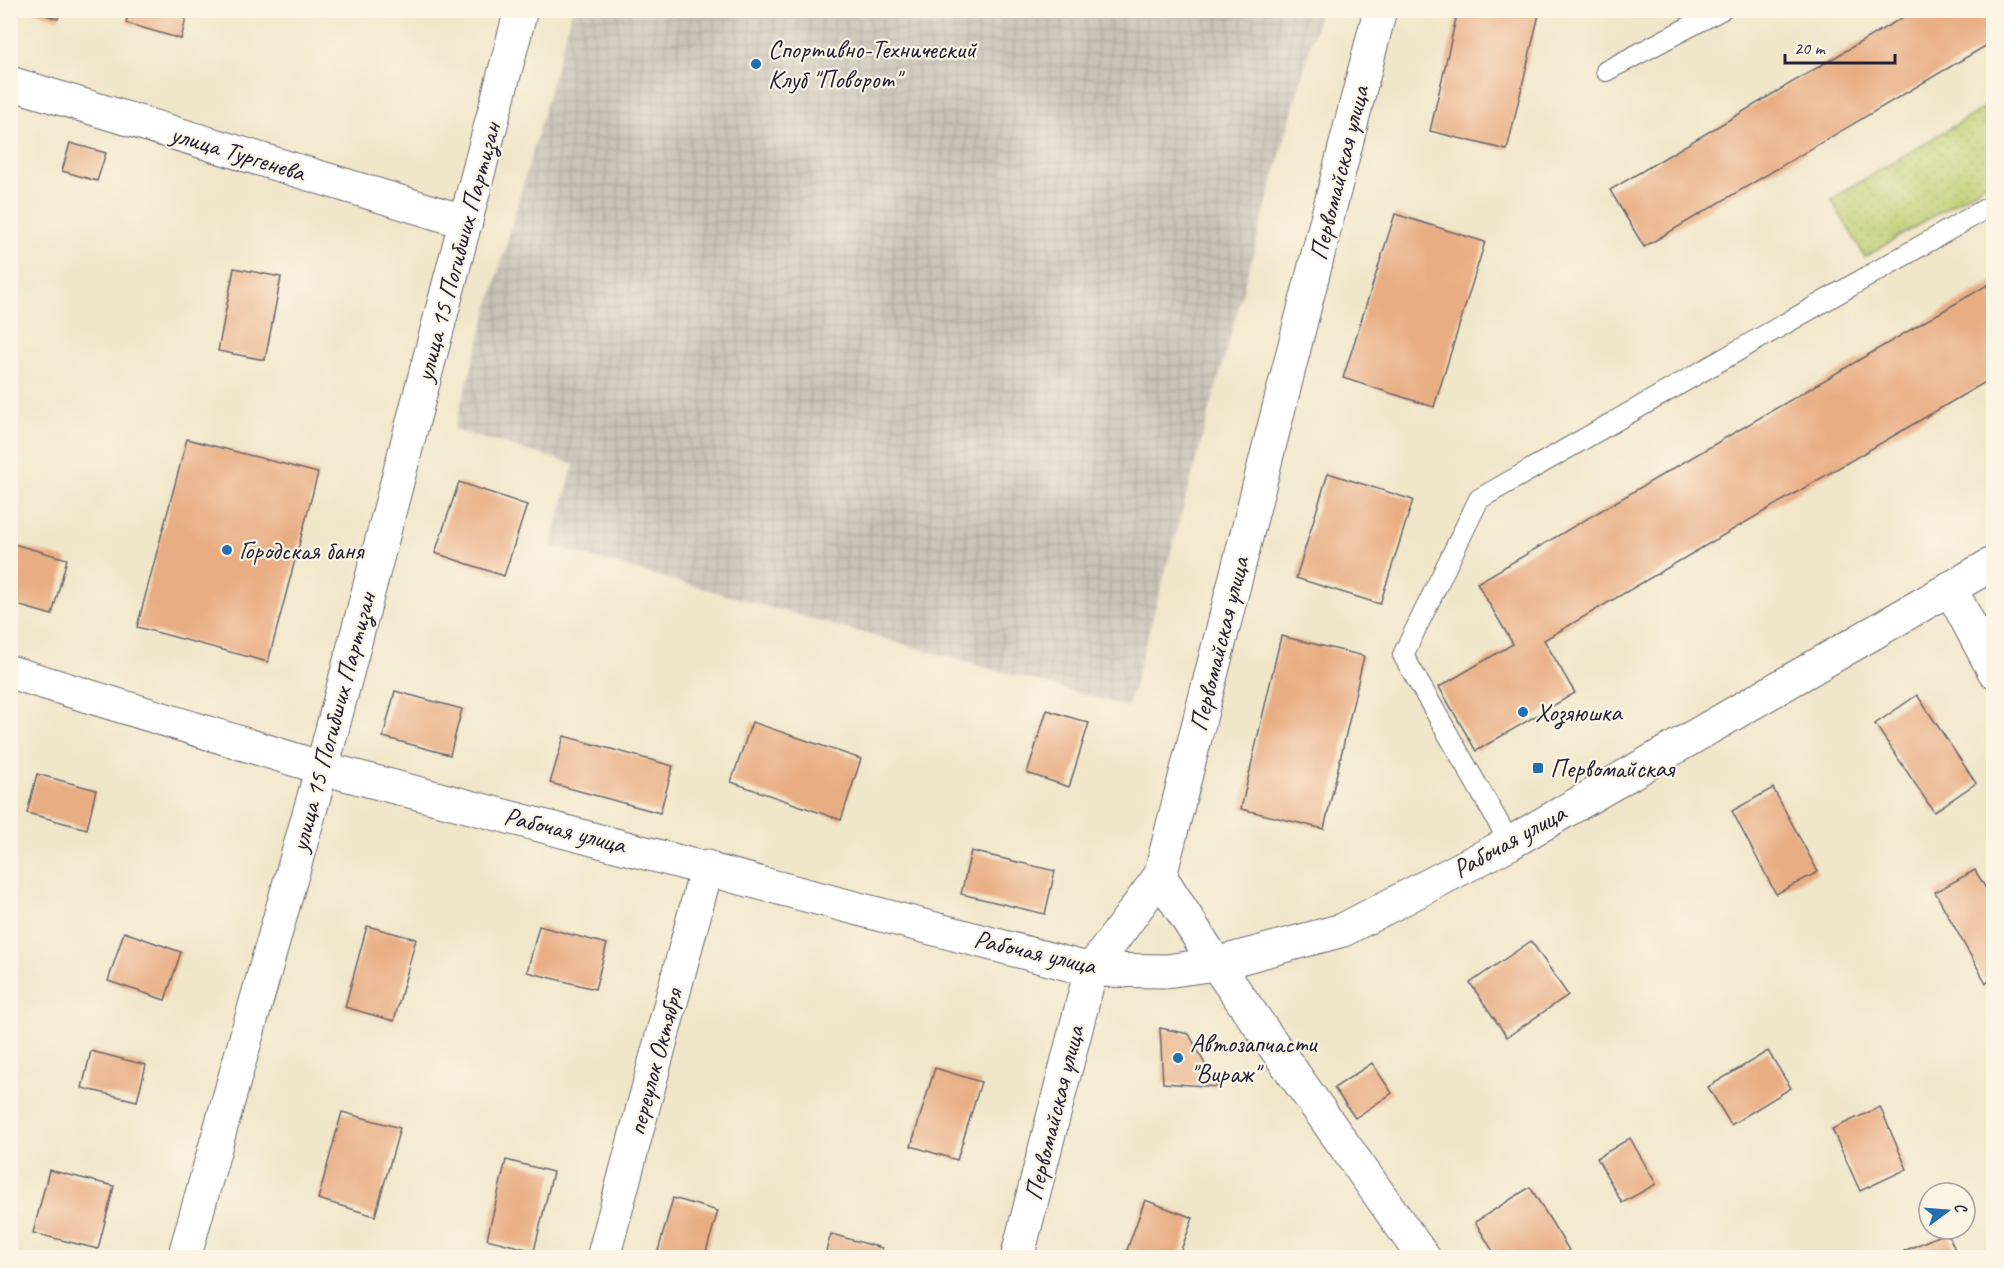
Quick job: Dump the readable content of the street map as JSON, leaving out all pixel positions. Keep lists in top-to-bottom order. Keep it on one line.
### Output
{"streets":{"street":["улица Тургенева","Первомайская улица","улица 15 Погибших Партизан","Рабочая улица","переулок Октября"]},"crossings":[["улица Тургенева","улица 15 Погибших Партизан"],["Первомайская улица","Рабочая улица"],["улица 15 Погибших Партизан","Рабочая улица"],["Рабочая улица","переулок Октября"]],"places":{"other":["Спортивно-Технический Клуб \"Поворот\"","Городская баня","Хозяюшка","Автозапчасти \"Вираж\""],"transit":["Первомайская"]},"scale_bar":"20 m","north":"right"}
